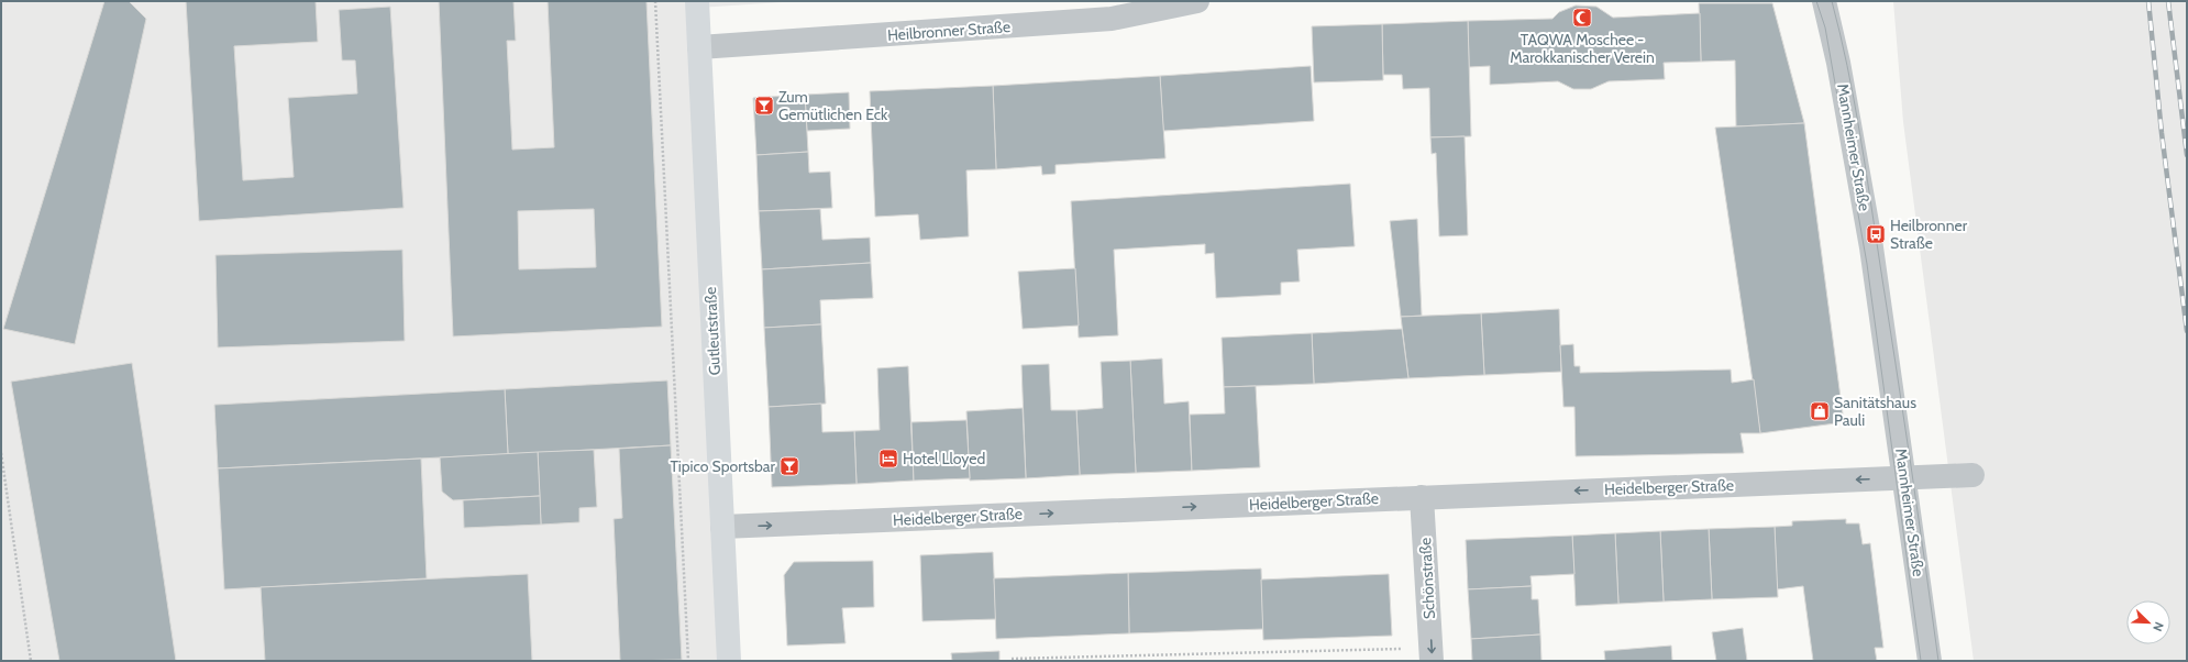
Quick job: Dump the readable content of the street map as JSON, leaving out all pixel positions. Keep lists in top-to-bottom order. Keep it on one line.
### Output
{"streets":{"main road":["Gutleutstraße"],"street":["Heilbronner Straße","Mannheimer Straße","Heidelberger Straße","Schönstraße"]},"crossings":[["Heilbronner Straße","Gutleutstraße"],["Mannheimer Straße","Heidelberger Straße"],["Gutleutstraße","Heidelberger Straße"],["Heidelberger Straße","Schönstraße"]],"one_way":["Schönstraße"],"places":{"mosque":["TAQWA Moschee - Marokkanischer Verein"],"bar":["Zum Gemütlichen Eck","Tipico Sportsbar"],"bus stop":["Heilbronner Straße"],"shop":["Sanitätshaus Pauli"],"hotel":["Hotel Lloyed"]},"north":"bottom right"}
